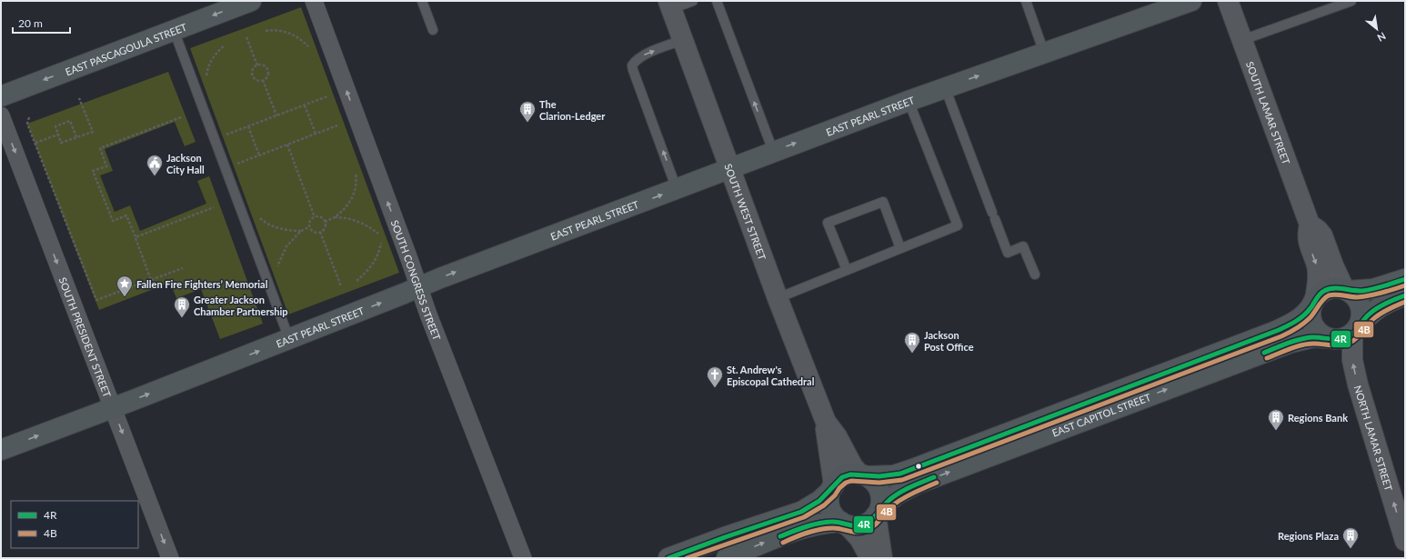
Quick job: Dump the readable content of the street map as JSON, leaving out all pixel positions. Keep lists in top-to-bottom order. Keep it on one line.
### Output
{"streets":{"main road":["EAST PASCAGOULA STREET","EAST PEARL STREET","EAST CAPITOL STREET"],"street":["SOUTH LAMAR STREET","SOUTH WEST STREET","SOUTH CONGRESS STREET","SOUTH PRESIDENT STREET","NORTH LAMAR STREET"]},"crossings":[["SOUTH LAMAR STREET","EAST CAPITOL STREET"],["SOUTH LAMAR STREET","NORTH LAMAR STREET"],["EAST PEARL STREET","SOUTH WEST STREET"],["EAST PEARL STREET","SOUTH CONGRESS STREET"],["EAST PEARL STREET","SOUTH PRESIDENT STREET"],["SOUTH WEST STREET","EAST CAPITOL STREET"],["EAST CAPITOL STREET","NORTH LAMAR STREET"]],"one_way":["EAST PASCAGOULA STREET","EAST PEARL STREET","SOUTH CONGRESS STREET","SOUTH PRESIDENT STREET","NORTH LAMAR STREET"],"places":{"building":["The Clarion-Ledger","Greater Jackson Chamber Partnership","Jackson Post Office","Regions Bank","Regions Plaza"],"public building":["Jackson City Hall"],"place":["Fallen Fire Fighters’ Memorial"],"church":["St. Andrew's Episcopal Cathedral"]},"lines":["transit line 4R","transit line 4B"],"legend":["4R","4B"],"scale_bar":"20 m","north":"bottom right"}
